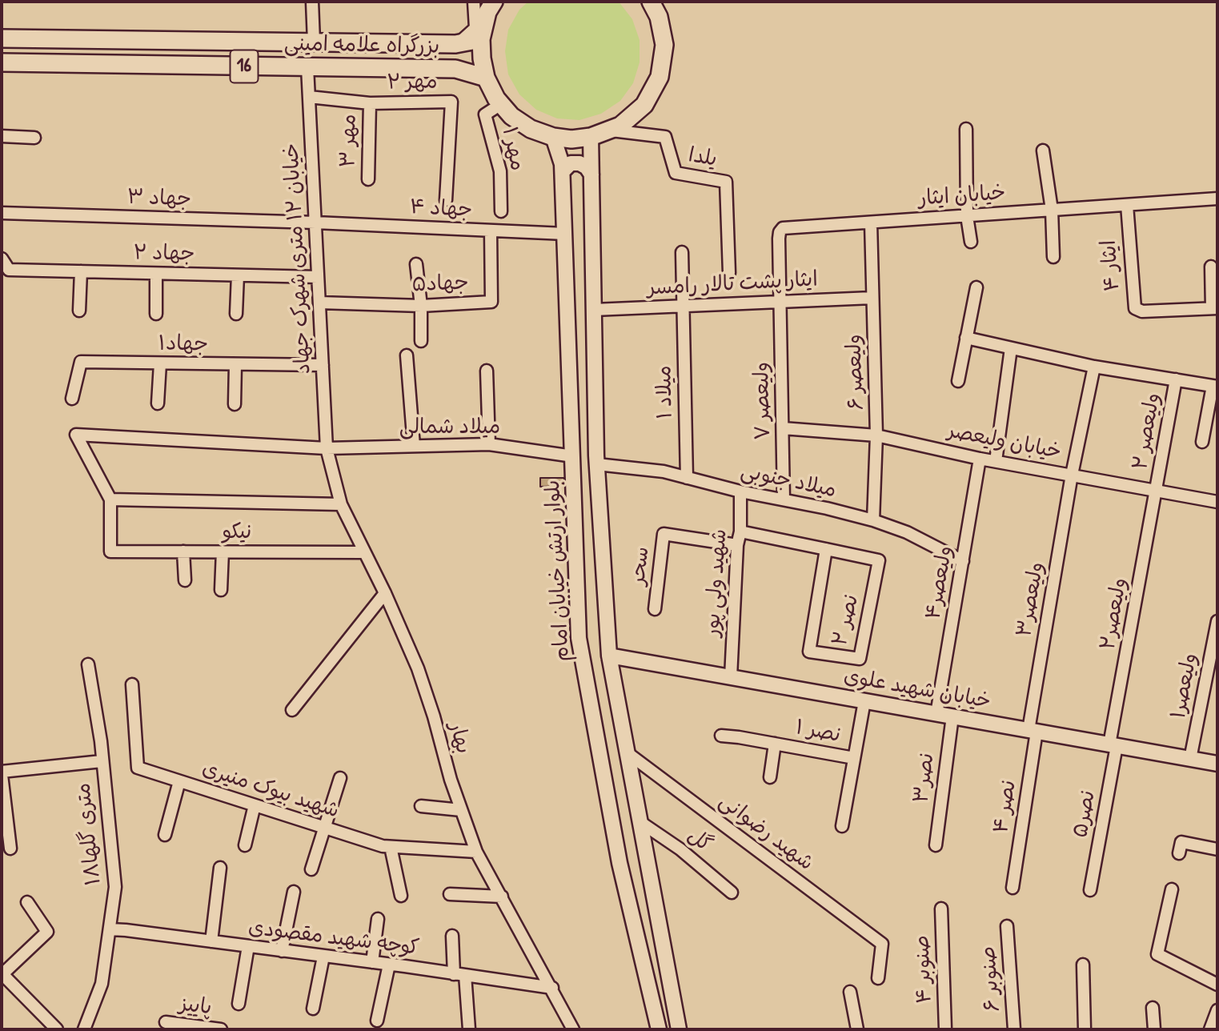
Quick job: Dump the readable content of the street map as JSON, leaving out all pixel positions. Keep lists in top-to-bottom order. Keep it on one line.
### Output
{"streets":{"highway":["بزرگراه علامه امینی","16"],"main road":["بلوار ارتش خیابان امام","خیابان شهید علوی"],"street":["مهر ۲","مهر ۳","مهر ۱","یلدا","خیابان ایثار","جهاد ۳","جهاد ۴","جهاد ۲","خیابان ۱۲ متری شهرک جهاد","ایثار ۴","جهاد۵","ایثار پشت تالار رامسر","جهاد۱","ولیعصر ۶","میلاد ۱","ولیعصر ۷","میلاد شمالی","ولیعصر ۲","خیابان ولیعصر","میلاد جنوبی","نیکو","سحر","شهید ولی پور","ولیعصر۴","ولیعصر۳","ولیعصر۲","نصر ۲","ولیعصر۱","نصر ۱","بهار","نصر۳","شهید بیوک منیری","نصر ۴","نصر۵","شهید رضوانی","۱۸متری گلها","گل","کوچه شهید مقصودی","صنوبر ۴","صنوبر ۶","پاییز"]},"crossings":[["بزرگراه علامه امینی","خیابان ۱۲ متری شهرک جهاد"],["مهر ۲","مهر ۳"],["مهر ۲","خیابان ۱۲ متری شهرک جهاد"],["خیابان ایثار","ایثار ۴"],["خیابان ایثار","ایثار پشت تالار رامسر"],["خیابان ایثار","ولیعصر ۶"],["خیابان ایثار","ولیعصر ۷"],["جهاد ۳","جهاد ۴"],["جهاد ۳","خیابان ۱۲ متری شهرک جهاد"],["جهاد ۴","خیابان ۱۲ متری شهرک جهاد"],["جهاد ۴","جهاد۵"],["جهاد ۴","بلوار ارتش خیابان امام"],["جهاد ۲","خیابان ۱۲ متری شهرک جهاد"],["خیابان ۱۲ متری شهرک جهاد","جهاد۵"],["خیابان ۱۲ متری شهرک جهاد","جهاد۱"],["خیابان ۱۲ متری شهرک جهاد","میلاد شمالی"],["خیابان ۱۲ متری شهرک جهاد","بهار"],["ایثار پشت تالار رامسر","ولیعصر ۶"],["ایثار پشت تالار رامسر","میلاد ۱"],["ایثار پشت تالار رامسر","ولیعصر ۷"],["ولیعصر ۶","خیابان ولیعصر"],["ولیعصر ۶","میلاد جنوبی"],["میلاد ۱","میلاد جنوبی"],["ولیعصر ۷","خیابان ولیعصر"],["ولیعصر ۷","میلاد جنوبی"],["میلاد شمالی","نیکو"],["میلاد شمالی","بلوار ارتش خیابان امام"],["میلاد شمالی","بهار"],["ولیعصر ۲","خیابان ولیعصر"],["ولیعصر ۲","ولیعصر۲"],["خیابان ولیعصر","ولیعصر۴"],["خیابان ولیعصر","ولیعصر۳"],["خیابان ولیعصر","ولیعصر۲"],["میلاد جنوبی","شهید ولی پور"],["میلاد جنوبی","ولیعصر۴"],["نیکو","بهار"],["سحر","شهید ولی پور"],["شهید ولی پور","نصر ۲"],["شهید ولی پور","خیابان شهید علوی"],["ولیعصر۴","خیابان شهید علوی"],["ولیعصر۳","خیابان شهید علوی"],["ولیعصر۳","نصر ۴"],["ولیعصر۲","خیابان شهید علوی"],["ولیعصر۲","نصر۵"],["ولیعصر۱","خیابان شهید علوی"],["خیابان شهید علوی","نصر ۱"],["خیابان شهید علوی","نصر۳"],["خیابان شهید علوی","نصر ۴"],["خیابان شهید علوی","نصر۵"],["بهار","شهید بیوک منیری"],["بهار","کوچه شهید مقصودی"],["۱۸متری گلها","کوچه شهید مقصودی"]]}
